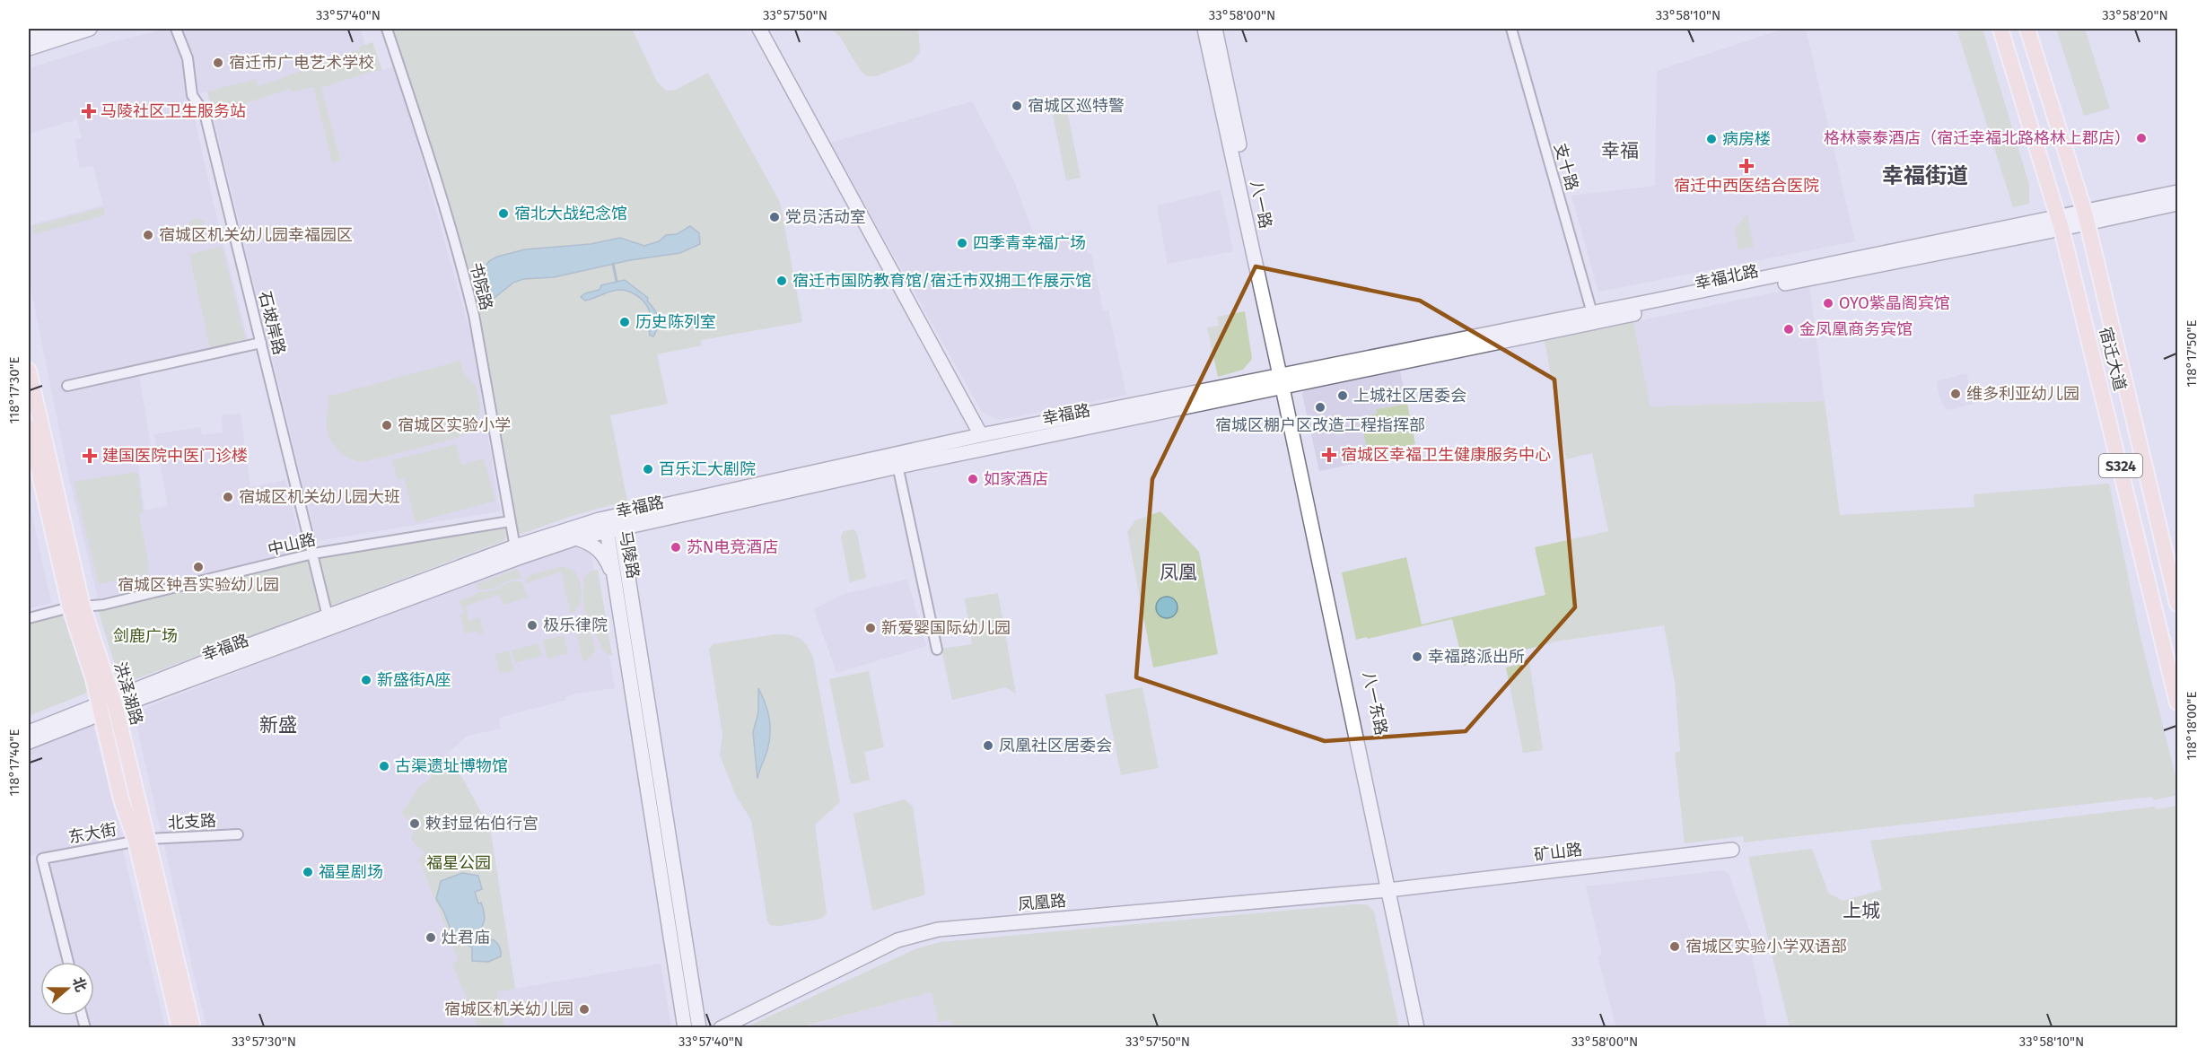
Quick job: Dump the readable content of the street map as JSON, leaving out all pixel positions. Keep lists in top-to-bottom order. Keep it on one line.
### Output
{"streets":{"main road":["八一路","幸福北路","宿迁大道","幸福路","S324","马陵路","洪泽湖路","八一东路","矿山路","凤凰路"],"street":["支十路","书院路","石坡岸路","中山路","北支路","东大街"]},"crossings":[["支十路","幸福北路"],["八一路","幸福北路"],["八一路","幸福路"],["八一路","八一东路"],["幸福北路","宿迁大道"],["幸福北路","幸福路"],["幸福北路","八一东路"],["书院路","幸福路"],["书院路","中山路"],["石坡岸路","幸福路"],["石坡岸路","中山路"],["幸福路","马陵路"],["幸福路","洪泽湖路"],["幸福路","八一东路"],["中山路","洪泽湖路"],["洪泽湖路","北支路"],["洪泽湖路","东大街"],["八一东路","矿山路"],["八一东路","凤凰路"],["北支路","东大街"],["矿山路","凤凰路"]],"districts":["幸福","幸福街道","凤凰","新盛","上城"],"parks":["剑鹿广场","福星公园"],"places":{"other":["宿迁市广电艺术学校","宿城区巡特警","格林豪泰酒店（宿迁幸福北路格林上郡店）","病房楼","宿北大战纪念馆","党员活动室","宿城区机关幼儿园幸福园区","四季青幸福广场","宿迁市国防教育馆/宿迁市双拥工作展示馆","OYO紫晶阁宾馆","历史陈列室","金凤凰商务宾馆","维多利亚幼儿园","上城社区居委会","宿城区棚户区改造工程指挥部","宿城区实验小学","百乐汇大剧院","如家酒店","宿城区机关幼儿园大班","苏N电竞酒店","宿城区钟吾实验幼儿园","极乐律院","新爱婴国际幼儿园","幸福路派出所","新盛街A座","凤凰社区居委会","古渠遗址博物馆","敕封显佑伯行宫","福星剧场","灶君庙","宿城区实验小学双语部","宿城区机关幼儿园"],"health":["马陵社区卫生服务站","宿迁中西医结合医院","宿城区幸福卫生健康服务中心","建国医院中医门诊楼"]},"north":"right","coordinates":["33°57'40\"N","33°57'50\"N","33°58'00\"N","33°58'10\"N","33°58'20\"N","118°17'50\"E","118°17'30\"E","118°18'00\"E","118°17'40\"E","33°57'30\"N"]}
